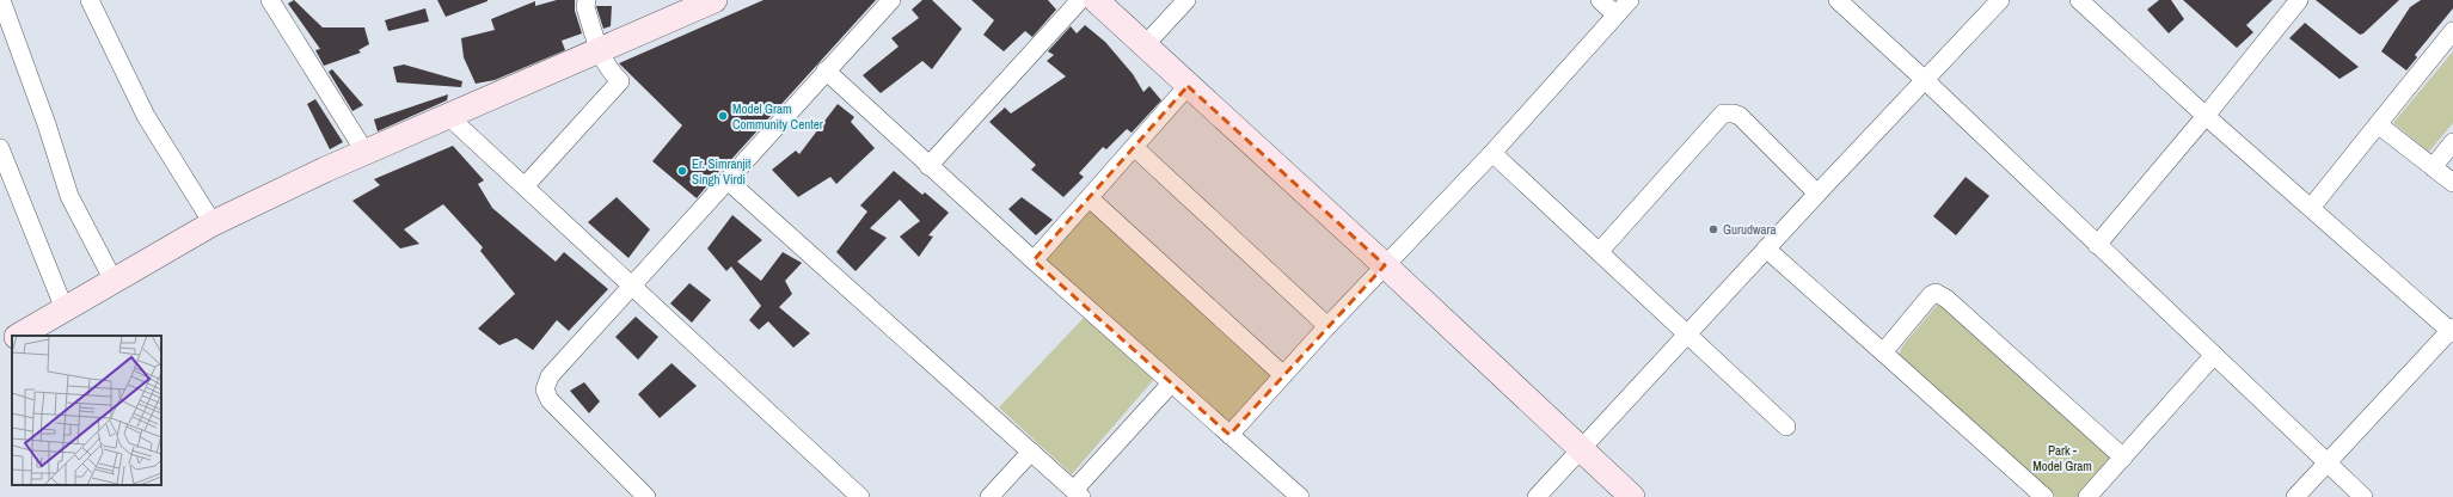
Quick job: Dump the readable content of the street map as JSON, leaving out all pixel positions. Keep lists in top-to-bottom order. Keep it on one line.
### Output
{"parks":["Park - Model Gram"],"places":["Model Gram Community Center","Er. Simranjit Singh Virdi","Gurudwara"]}
